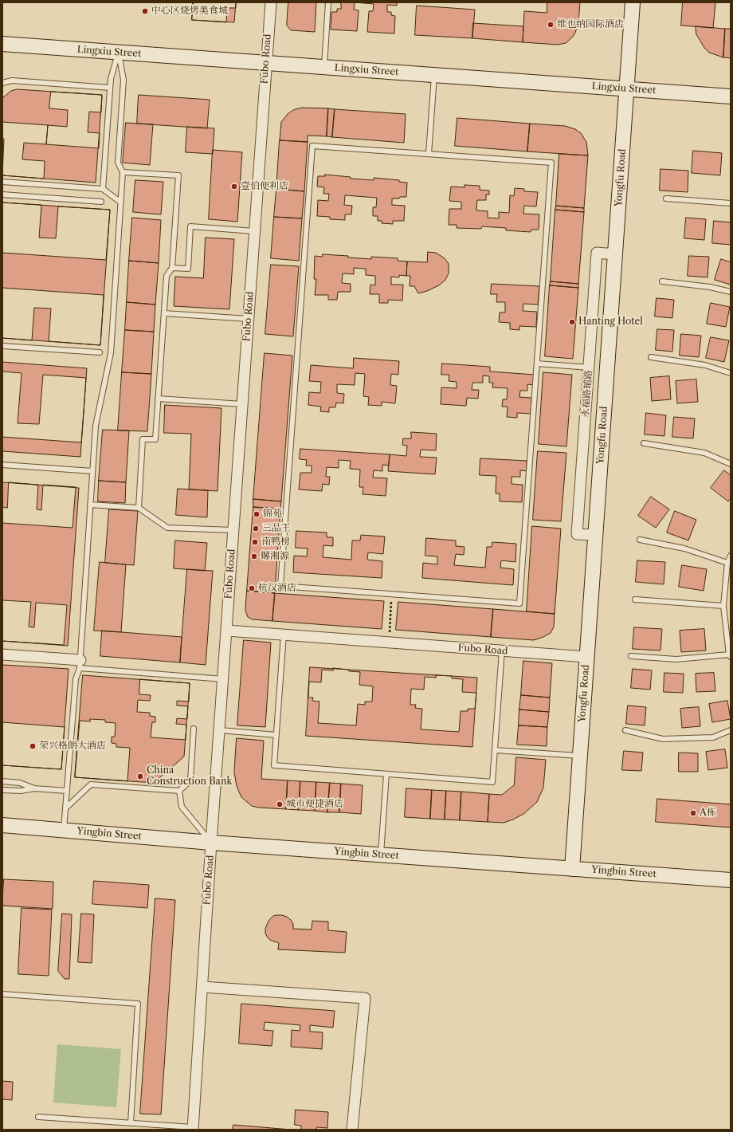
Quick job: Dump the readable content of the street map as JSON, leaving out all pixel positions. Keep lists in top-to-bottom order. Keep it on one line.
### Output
{"streets":{"main road":["Lingxiu Street","Yongfu Road","Yingbin Street"],"street":["Fubo Road","永福路辅路"]},"crossings":[["Lingxiu Street","Fubo Road"],["Lingxiu Street","Yongfu Road"],["Fubo Road","Yongfu Road"],["Fubo Road","Yingbin Street"],["Yongfu Road","永福路辅路"],["Yongfu Road","Yingbin Street"]],"places":["中心区烧烤美食城","维也纳国际酒店","壹伯便利店","Hanting Hotel","锦苑","三品王","南鸭榜","螺湘源","杭汉酒店","荣兴格朗大酒店","China Construction Bank","城市便捷酒店","A栋"]}
